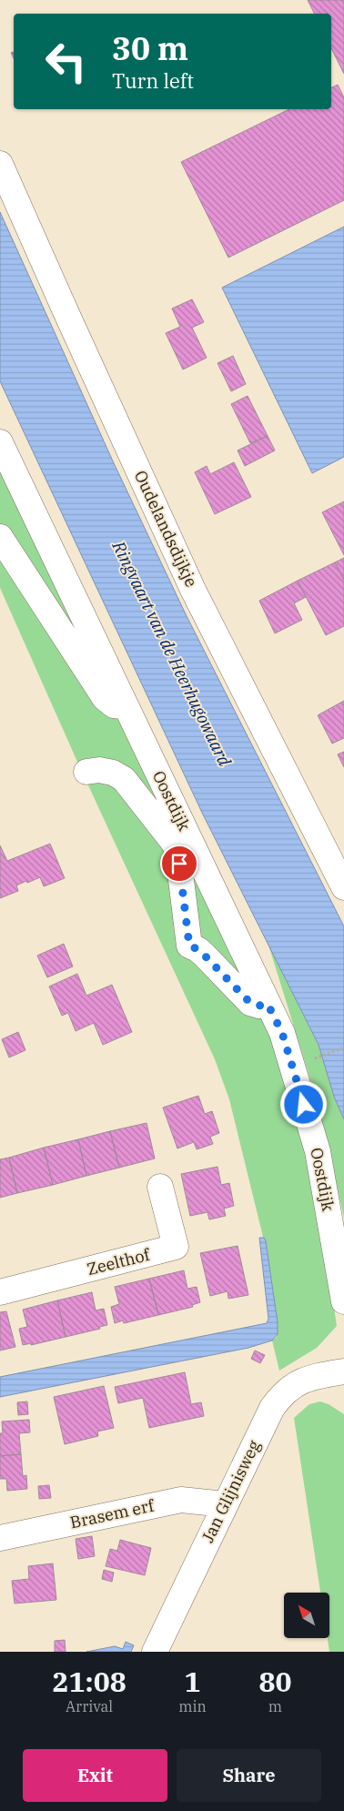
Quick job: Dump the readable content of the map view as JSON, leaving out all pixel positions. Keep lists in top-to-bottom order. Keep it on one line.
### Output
{"streets":{"street":["Oudelandsdijkje","Oostdijk","Zeelthof","Jan Glijnisweg","Brasem erf"]},"crossings":[["Jan Glijnisweg","Brasem erf"]],"water":["Ringvaart van de Heerhugowaard"],"north":"top left","page":{"turn":["30 m","Turn left"],"eta":["21:08","Arrival","1","min","80","m"],"buttons":["Exit","Share"]}}
